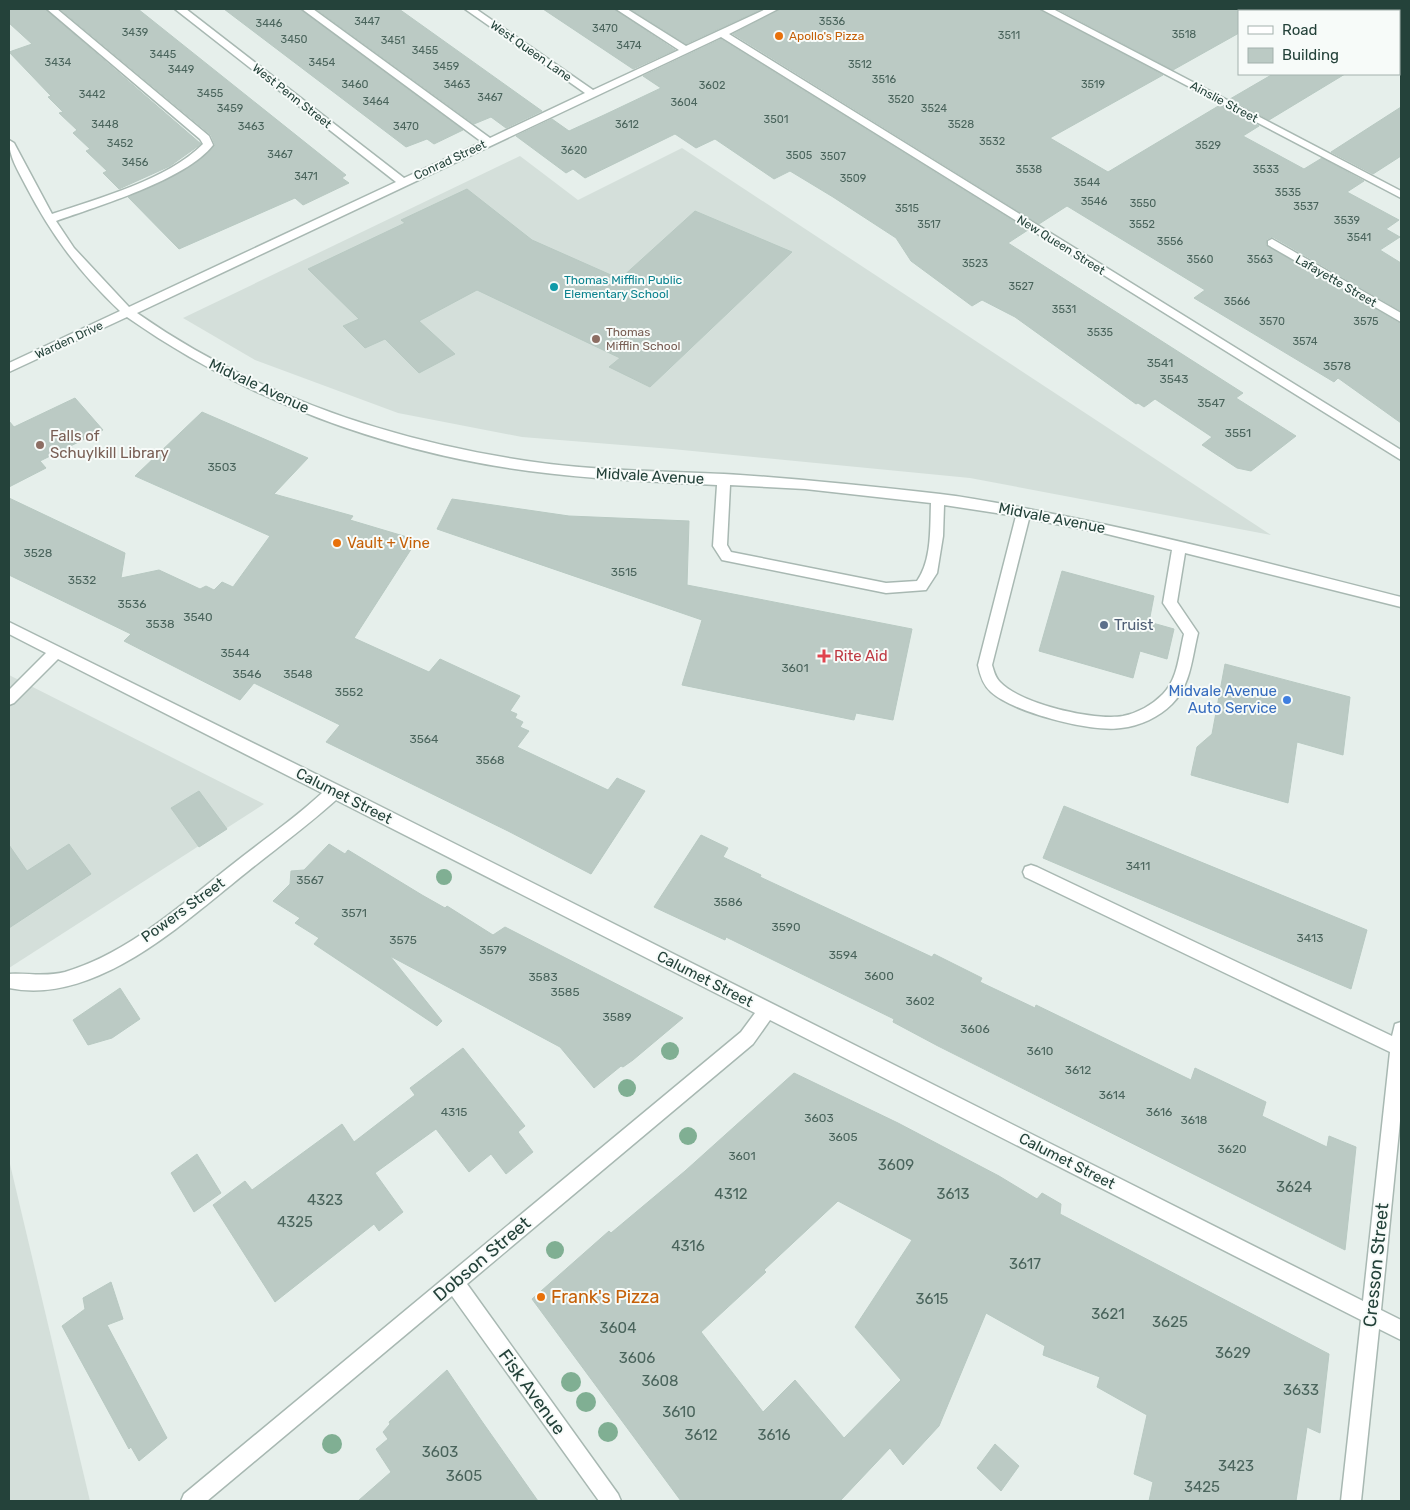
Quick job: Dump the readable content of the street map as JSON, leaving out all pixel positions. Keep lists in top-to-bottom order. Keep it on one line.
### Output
{"streets":{"street":["West Queen Lane","West Penn Street","Ainslie Street","Conrad Street","New Queen Street","Lafayette Street","Warden Drive","Midvale Avenue","Calumet Street","Powers Street","Dobson Street","Cresson Street","Fisk Avenue"]},"crossings":[["West Queen Lane","Conrad Street"],["West Penn Street","Conrad Street"],["Conrad Street","New Queen Street"],["Conrad Street","Warden Drive"],["Conrad Street","Midvale Avenue"],["Warden Drive","Midvale Avenue"],["Calumet Street","Powers Street"],["Calumet Street","Dobson Street"],["Calumet Street","Cresson Street"],["Dobson Street","Fisk Avenue"]],"places":{"other":["Apollo's Pizza","Thomas Mifflin Public Elementary School","Thomas Mifflin School","Falls of Schuylkill Library","Vault + Vine","Truist","Midvale Avenue Auto Service","Frank's Pizza"],"health":["Rite Aid"]},"house_numbers":["3447","3536","3446","3470","3439","3518","3511","3450","3451","3474","3455","3445","3434","3454","3512","3459","3449","3516","3460","3463","3519","3602","3455","3442","3467","3520","3464","3604","3459","3524","3501","3448","3612","3528","3463","3470","3532","3452","3529","3620","3467","3505","3507","3456","3538","3533","3471","3509","3544","3535","3546","3550","3537","3515","3539","3517","3552","3541","3556","3560","3563","3523","3527","3566","3531","3570","3575","3535","3574","3541","3578","3543","3547","3551","3503","3528","3515","3532","3536","3540","3538","3544","3601","3546","3548","3552","3564","3568","3411","3567","3586","3571","3590","3413","3575","3579","3594","3600","3583","3585","3602","3589","3606","3610","3612","3614","4315","3616","3603","3618","3605","3620","3601","3609","3624","4312","3613","4323","4325","4316","3617","3615","3621","3625","3604","3629","3606","3608","3633","3610","3612","3616","3603","3423","3605","3425"],"legend":["Road","Building"]}
